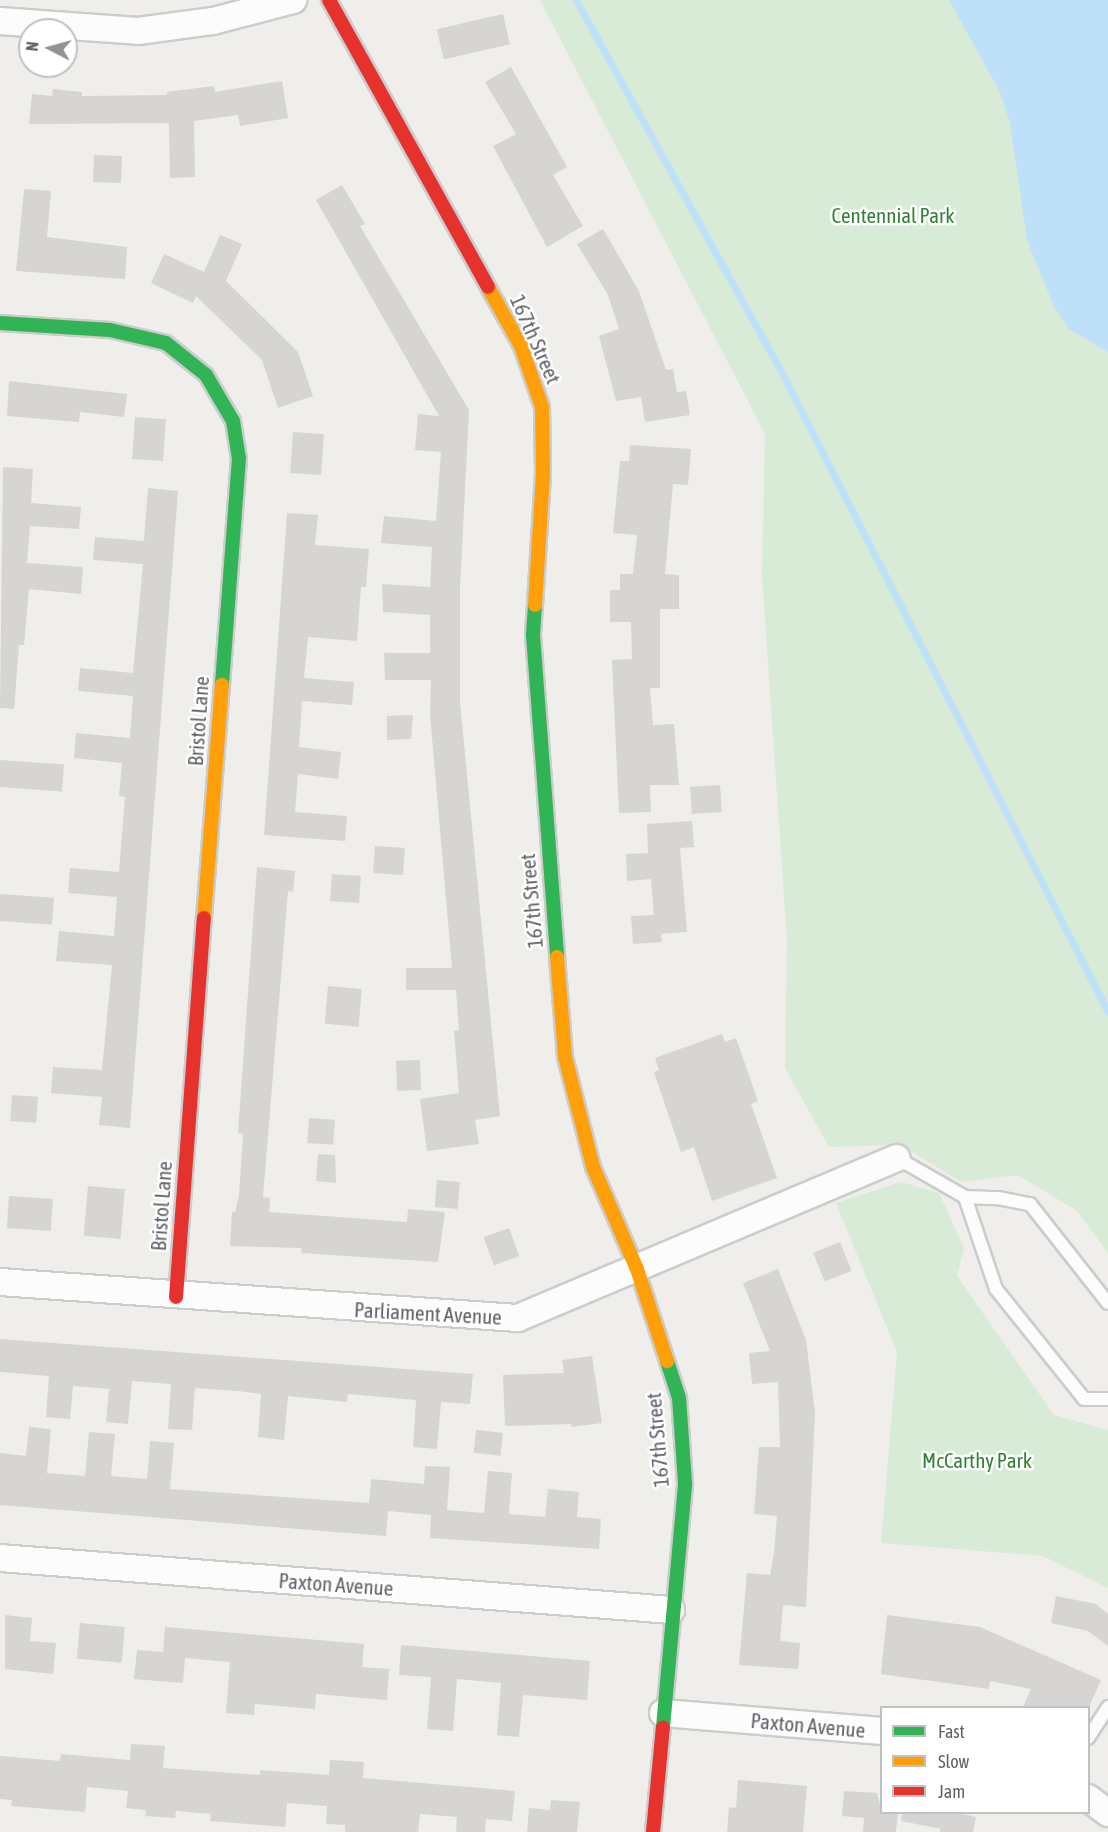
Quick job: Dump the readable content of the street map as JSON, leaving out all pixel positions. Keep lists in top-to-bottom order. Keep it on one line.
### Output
{"streets":{"street":["167th Street","Bristol Lane","Parliament Avenue","Paxton Avenue"]},"crossings":[["167th Street","Parliament Avenue"],["167th Street","Paxton Avenue"],["Bristol Lane","Parliament Avenue"]],"parks":["Centennial Park","McCarthy Park"],"legend":["Fast","Slow","Jam"],"north":"left"}
